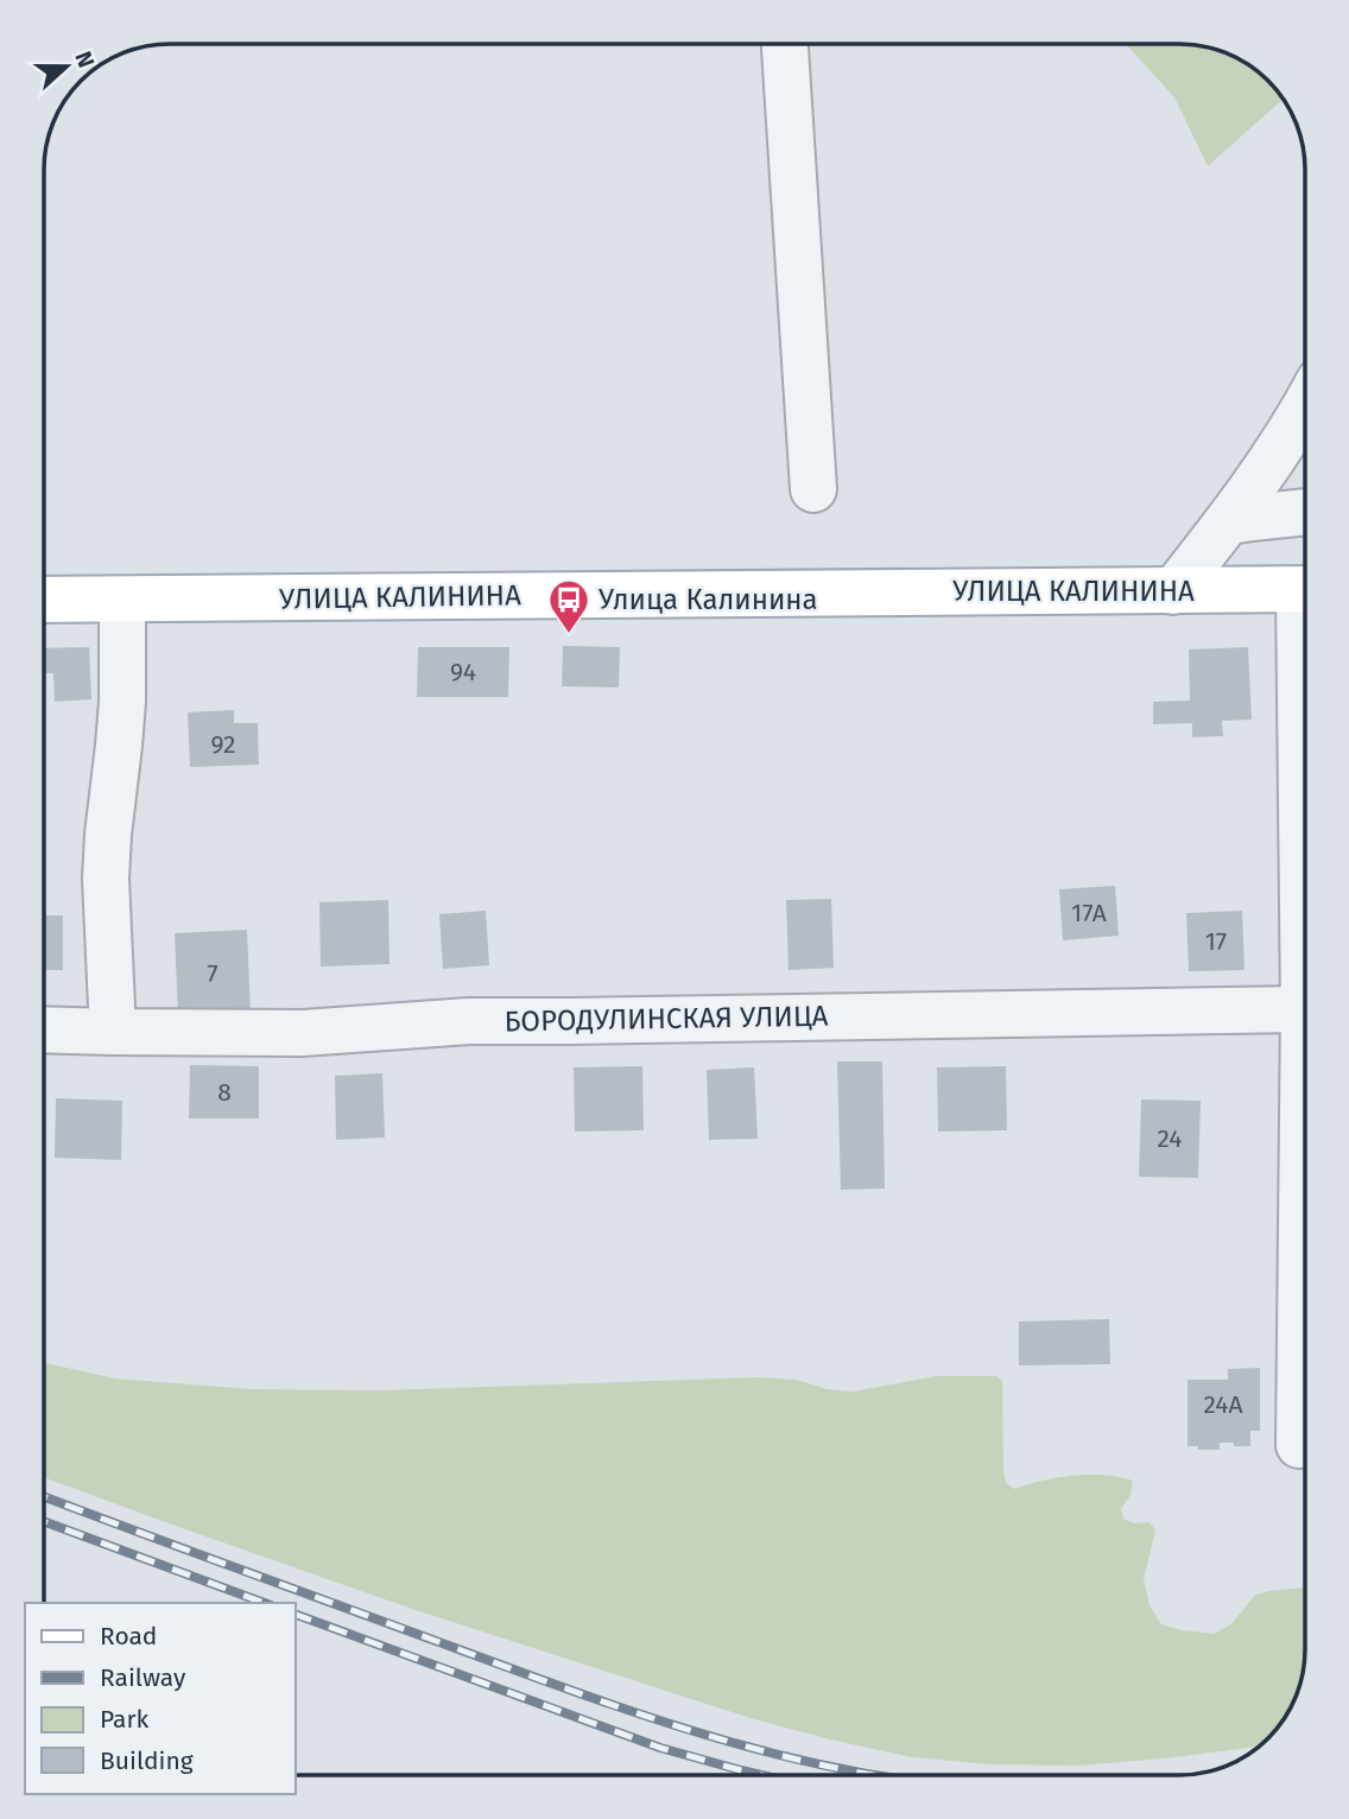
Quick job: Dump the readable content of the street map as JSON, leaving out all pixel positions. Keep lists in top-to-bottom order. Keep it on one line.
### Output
{"streets":{"main road":["УЛИЦА КАЛИНИНА"],"street":["БОРОДУЛИНСКАЯ УЛИЦА"]},"places":{"bus stop":["Улица Калинина"]},"house_numbers":["94","92","17А","17","7","8","24","24А"],"legend":["Road","Railway","Park","Building"],"north":"right"}
